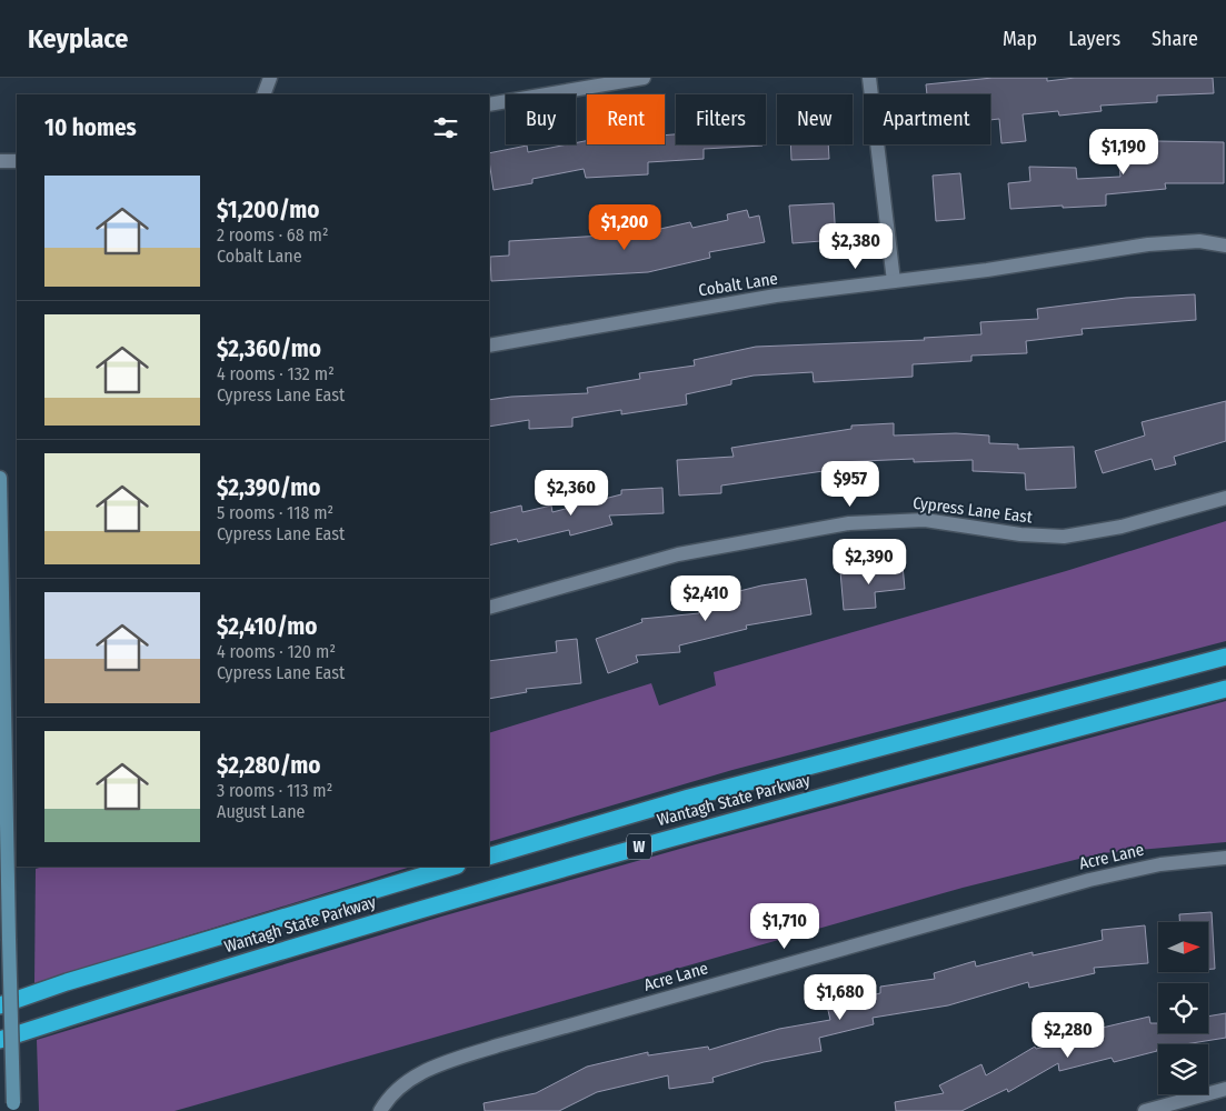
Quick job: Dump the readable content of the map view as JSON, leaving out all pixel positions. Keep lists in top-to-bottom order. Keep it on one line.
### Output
{"streets":{"highway":["Wantagh State Parkway","W"],"street":["Cobalt Lane","Cypress Lane East","Acre Lane"]},"north":"right","page":{"header":"Keyplace","nav":["Map","Layers","Share"],"chip":["Buy","Rent","Filters","New","Apartment"],"heading":"10 homes","price":["$1,190","$1,200","$2,380","$957","$2,360","$2,390","$2,410","$1,710","$1,680","$2,280"],"list":[{"name":"$1,200/mo","note":"2 rooms · 68 m² · Cobalt Lane"},{"name":"$2,360/mo","note":"4 rooms · 132 m² · Cypress Lane East"},{"name":"$2,390/mo","note":"5 rooms · 118 m² · Cypress Lane East"},{"name":"$2,410/mo","note":"4 rooms · 120 m² · Cypress Lane East"},{"name":"$2,280/mo","note":"3 rooms · 113 m² · August Lane"}]}}
